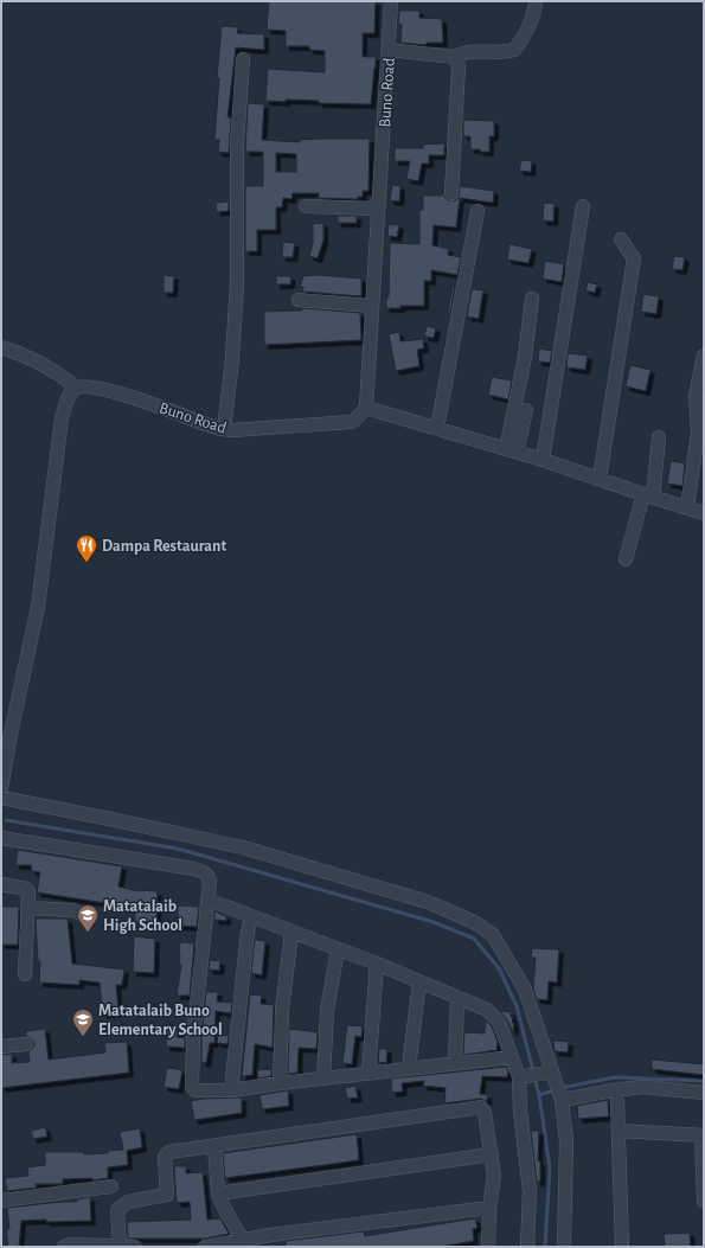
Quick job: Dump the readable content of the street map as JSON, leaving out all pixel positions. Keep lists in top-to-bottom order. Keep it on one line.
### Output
{"streets":{"street":["Buno Road"]},"places":{"restaurant":["Dampa Restaurant"],"school or university":["Matatalaib High School","Matatalaib Buno Elementary School"]}}
